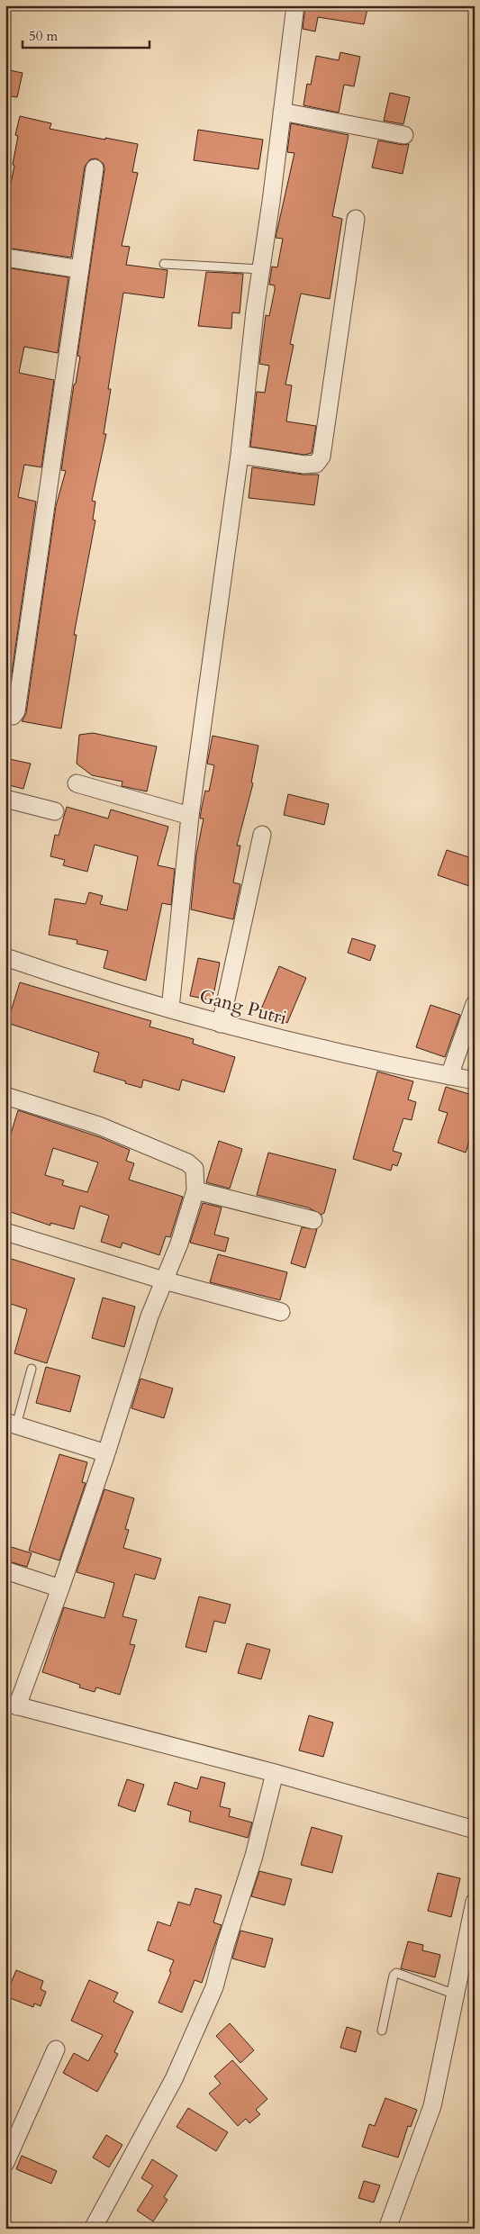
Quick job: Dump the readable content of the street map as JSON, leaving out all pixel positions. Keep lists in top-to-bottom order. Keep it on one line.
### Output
{"streets":{"street":["Gang Putri"]},"scale_bar":"50 m"}
